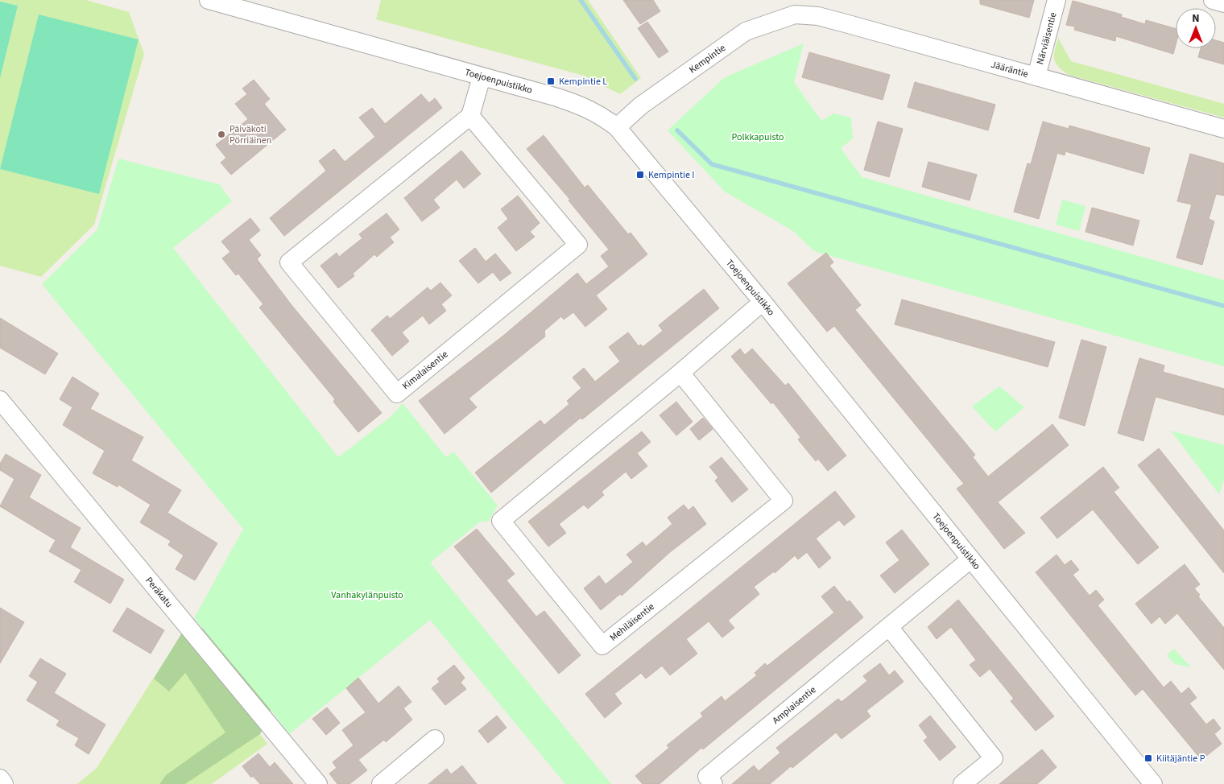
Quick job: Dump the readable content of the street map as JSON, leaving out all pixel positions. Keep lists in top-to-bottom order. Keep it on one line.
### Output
{"streets":{"street":["Närviäisentie","Kempintie","Jääräntie","Toejoenpuistikko","Kimalaisentie","Peräkatu","Mehiläisentie","Ampiaisentie"]},"crossings":[["Närviäisentie","Jääräntie"],["Kempintie","Jääräntie"],["Kempintie","Toejoenpuistikko"],["Toejoenpuistikko","Mehiläisentie"],["Toejoenpuistikko","Ampiaisentie"]],"parks":["Polkkapuisto","Vanhakylänpuisto"],"places":{"transit":["Kempintie L","Kempintie I","Kiitäjäntie P"],"other":["Päiväkoti Pörriäinen"]},"north":"top"}
